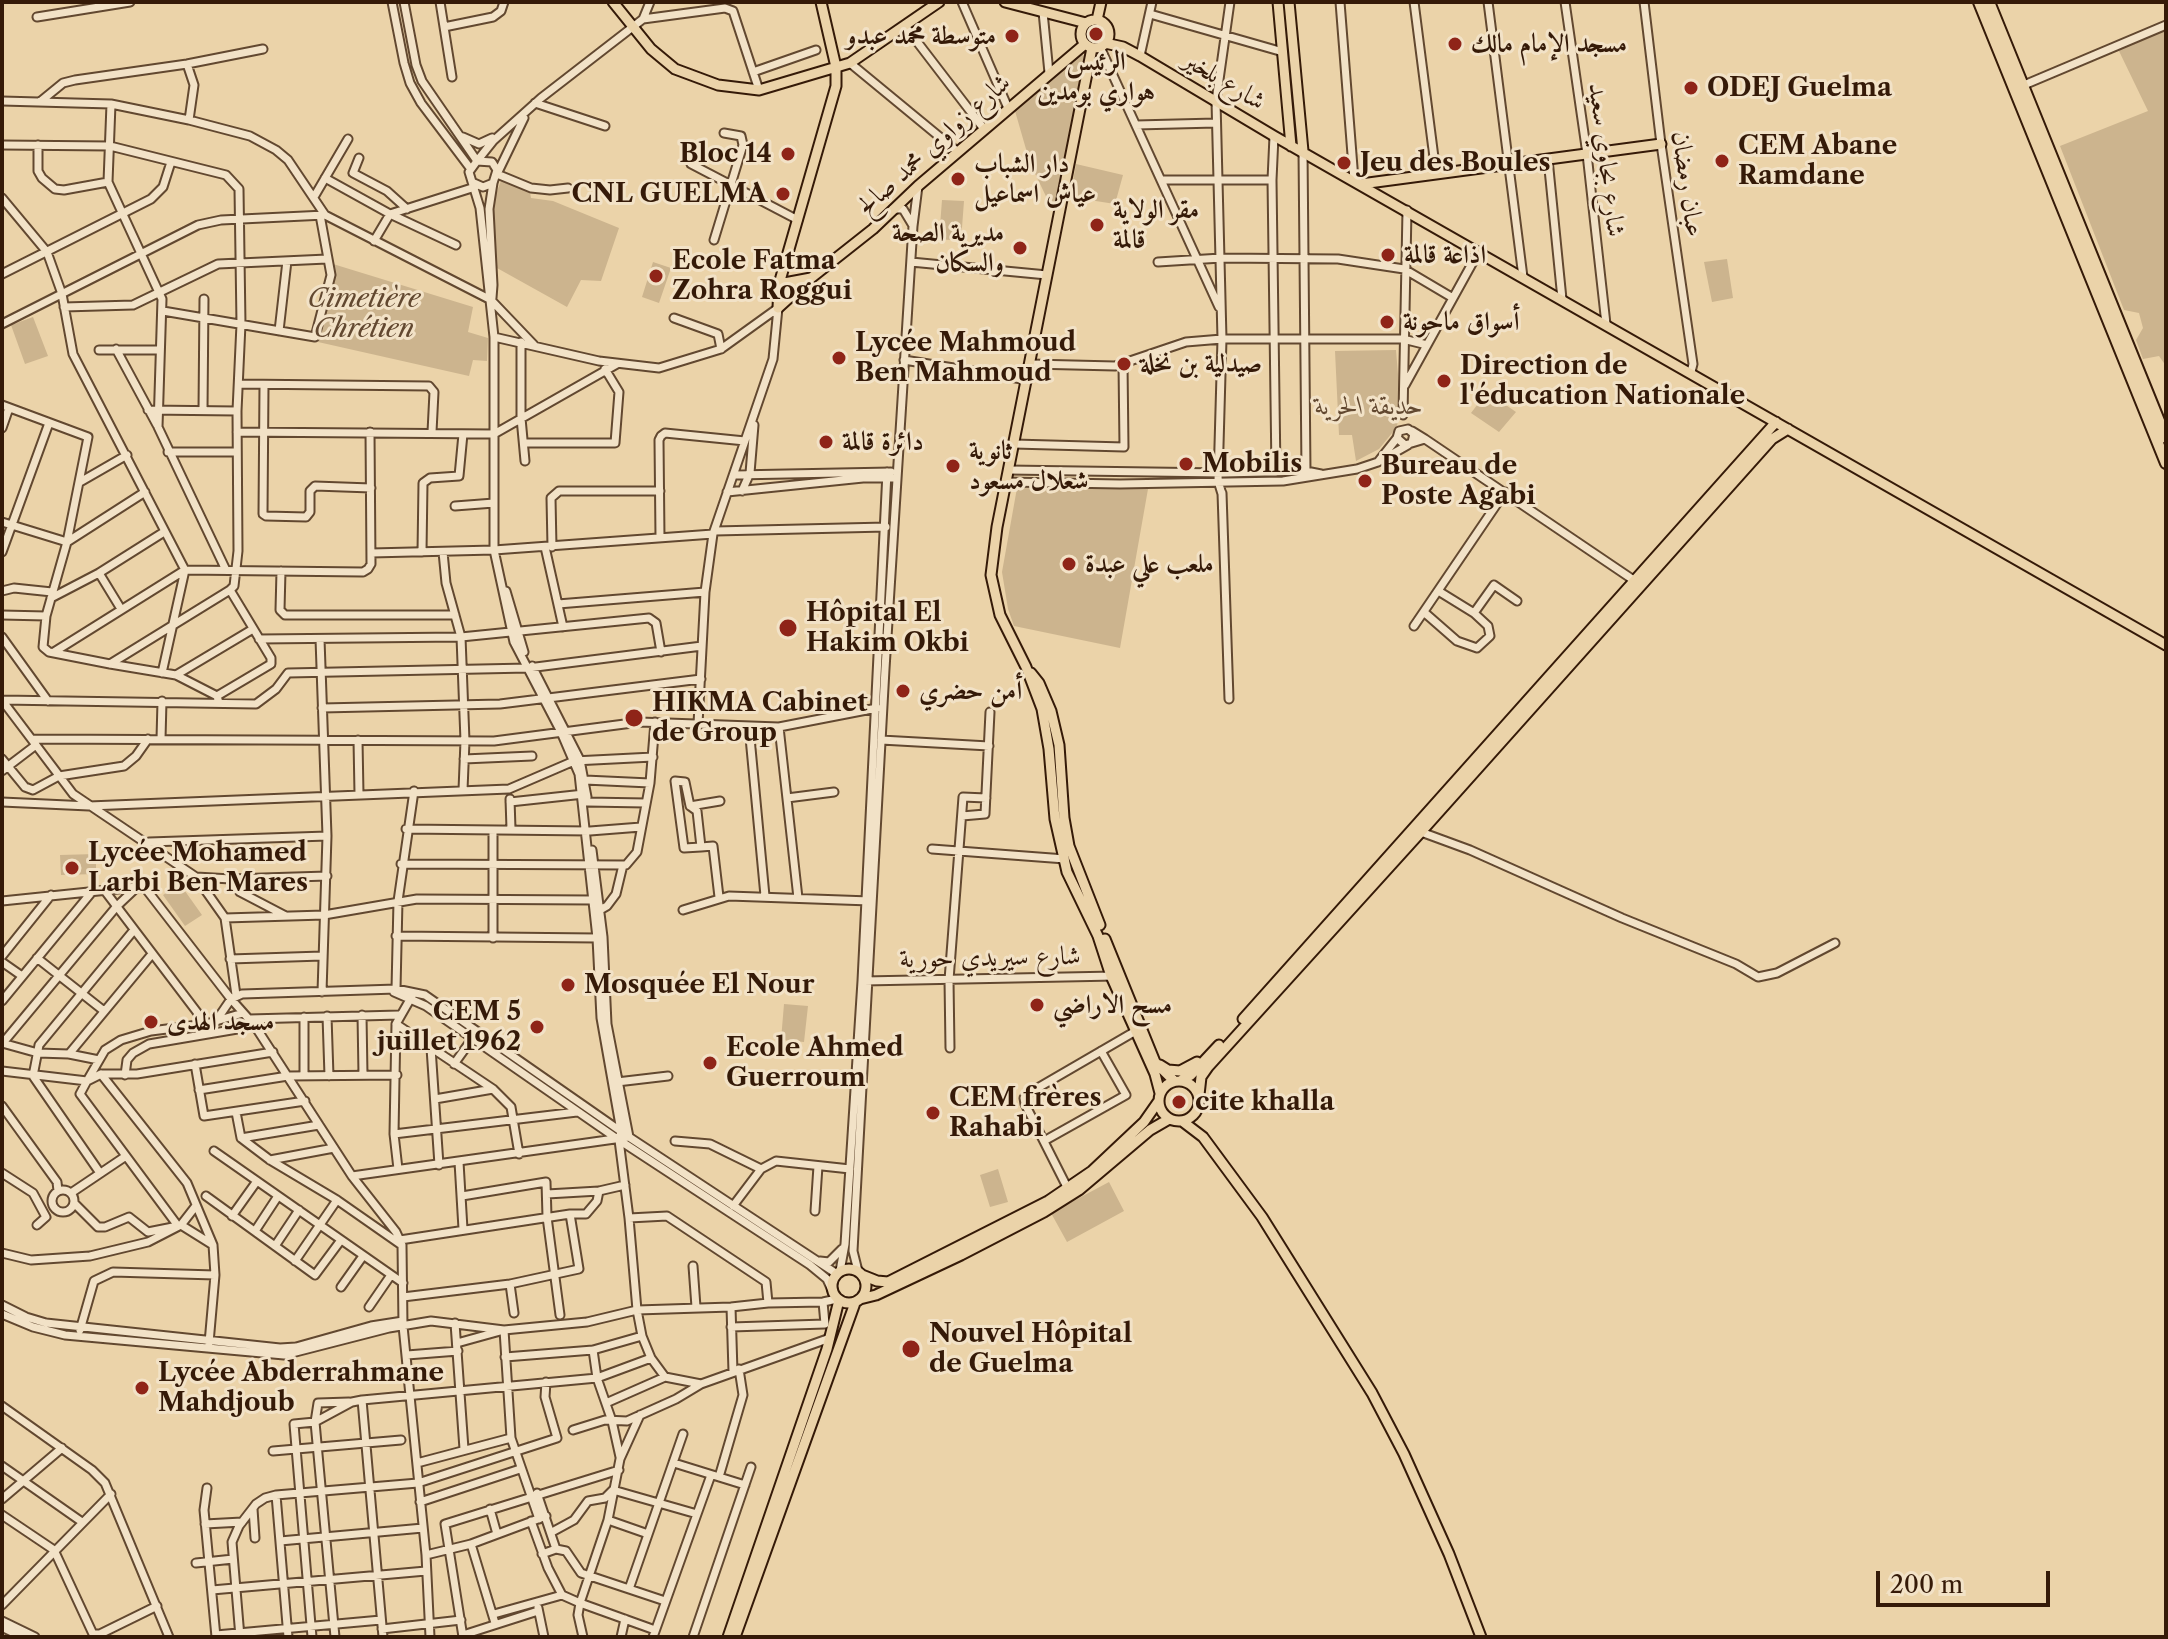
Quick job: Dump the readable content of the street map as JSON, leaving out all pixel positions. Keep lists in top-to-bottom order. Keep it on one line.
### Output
{"streets":{"main road":["شارع بلخير","شارع زواوي محمد صالح"],"street":["شارع بجاوي سعيد","عبان رمضان","شارع سيريدي حورية"]},"crossings":[["شارع بلخير","شارع زواوي محمد صالح"],["شارع بلخير","شارع بجاوي سعيد"],["شارع بلخير","عبان رمضان"]],"parks":["Cimetière Chrétien","حديقة الحرية"],"places":["الرئيس هواري بومدين","متوسطة محمد عبدو","مسجد الإمام مالك","ODEJ Guelma","Bloc 14","CEM Abane Ramdane","Jeu des Boules","دار الشباب عياش اسماعيل","CNL GUELMA","مقر الولاية قالمة","مديرية الصحة والسكان","اذاعة قالمة","Ecole Fatma Zohra Roggui","أسواق ماحونة","Lycée Mahmoud Ben Mahmoud","صيدلية بن نخلة","Direction de l'éducation Nationale","دائرة قالمة","Mobilis","ثانوية شعلال مسعود","Bureau de Poste Agabi","ملعب علي عبدة","Hôpital El Hakim Okbi","أمن حضري","HIKMA Cabinet de Group","Lycée Mohamed Larbi Ben Mares","Mosquée El Nour","مسح الاراضي","مسجد الهدى","CEM 5 juillet 1962","Ecole Ahmed Guerroum","cite khalla","CEM frères Rahabi","Nouvel Hôpital de Guelma","Lycée Abderrahmane Mahdjoub"],"scale_bar":"200 m"}
